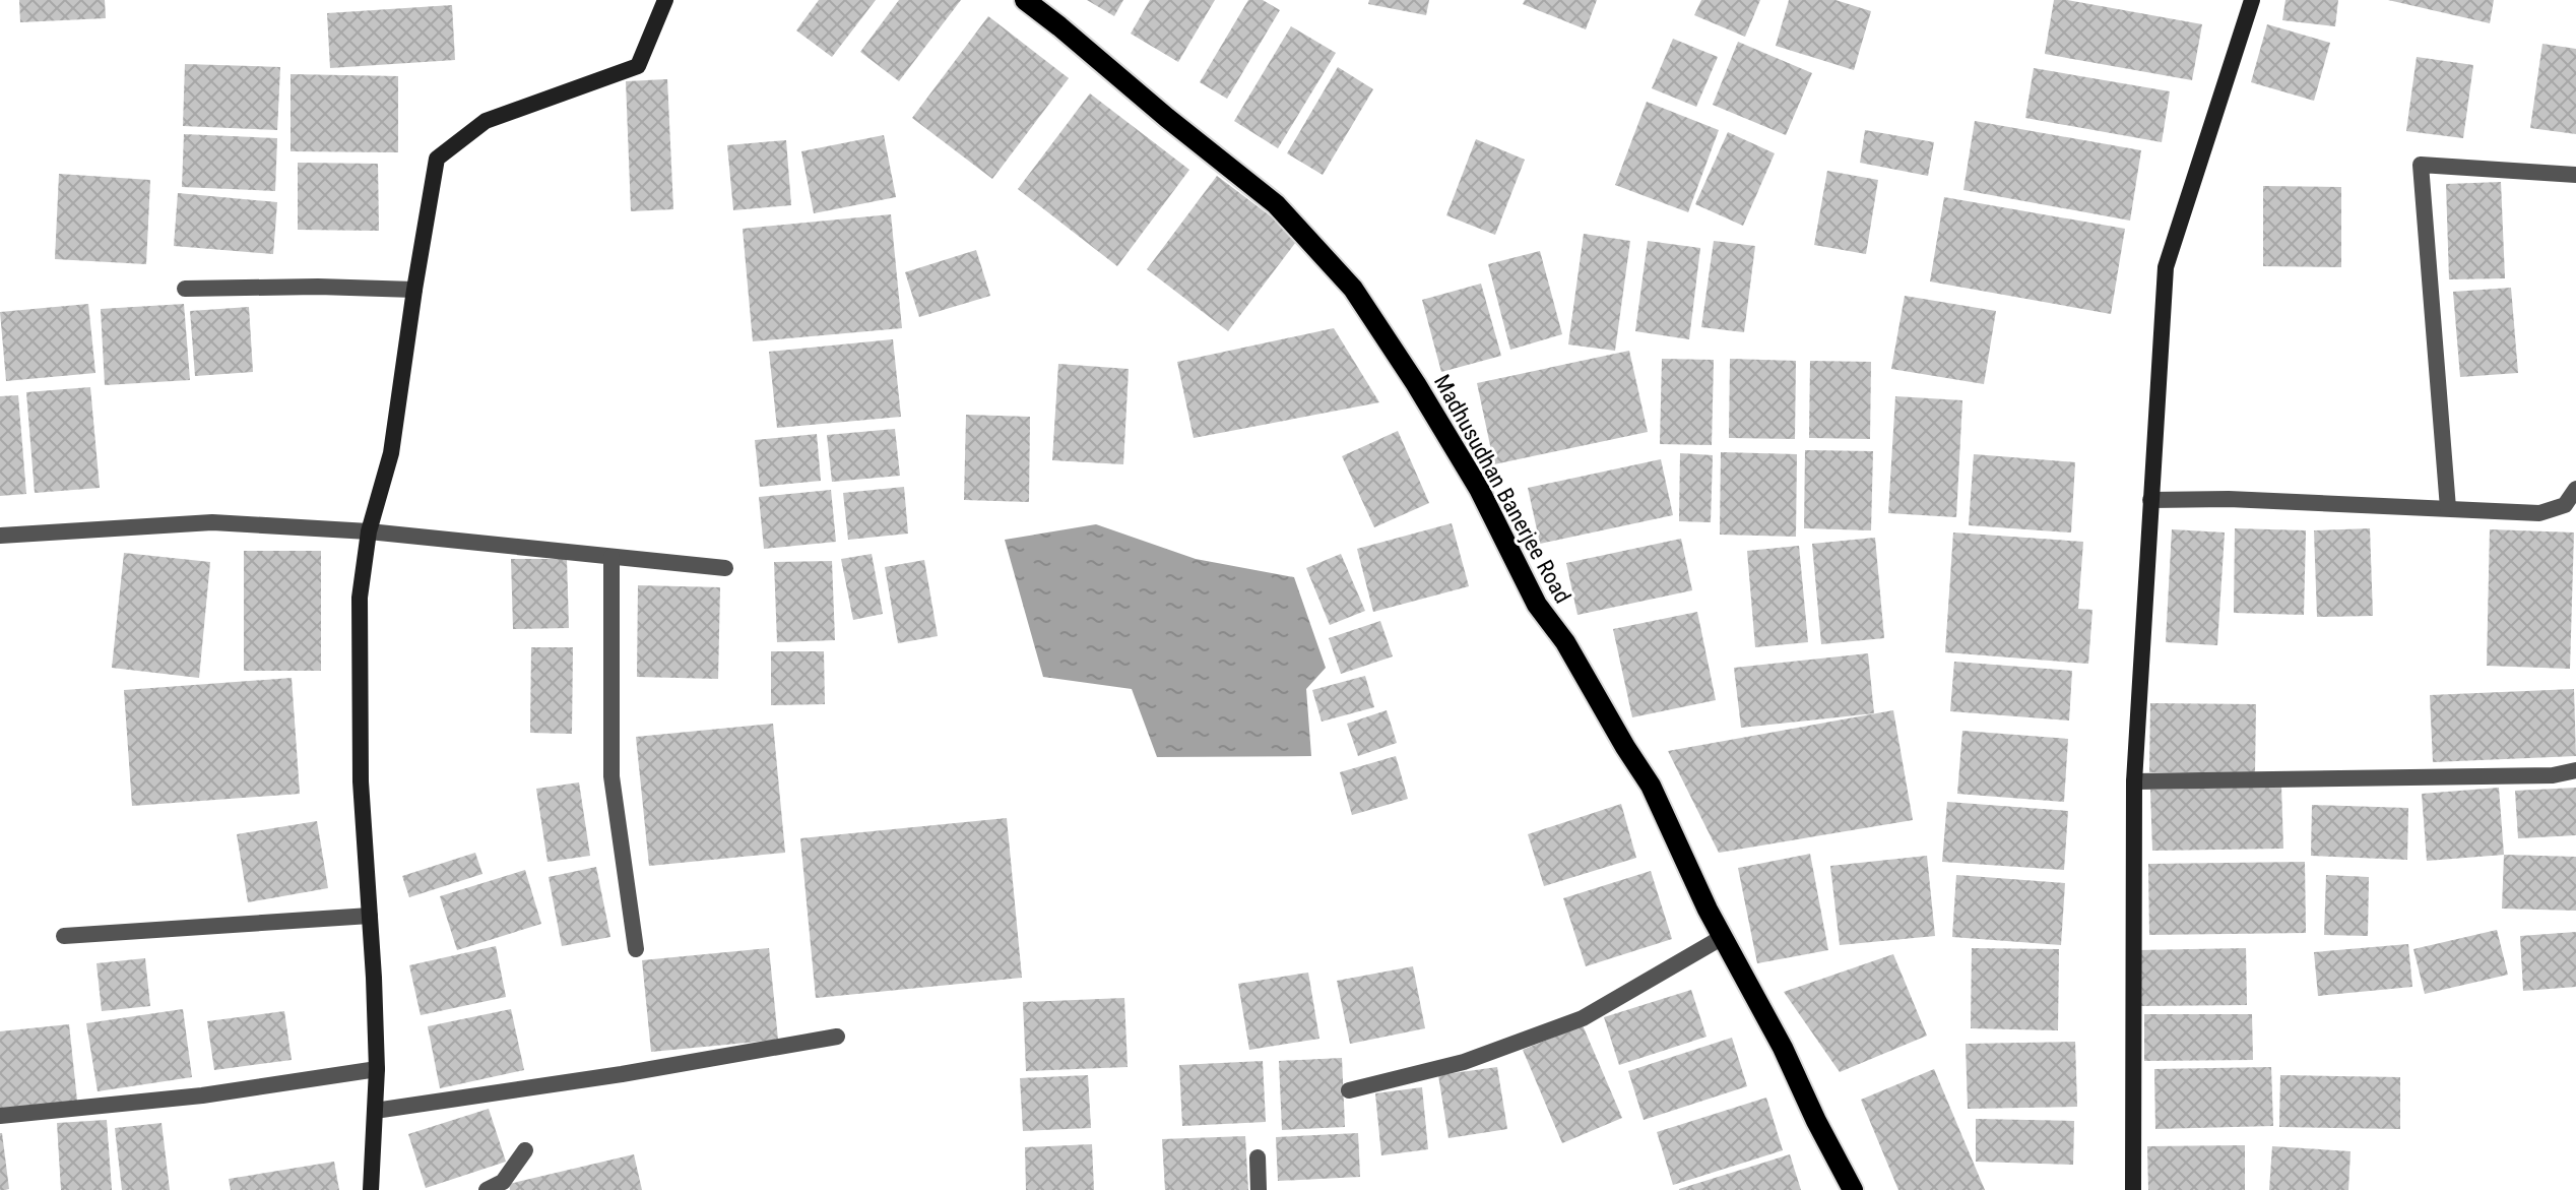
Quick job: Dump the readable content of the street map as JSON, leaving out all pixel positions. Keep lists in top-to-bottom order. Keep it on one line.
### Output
{"streets":{"main road":["Madhusudhan Banerjee Road"]}}
